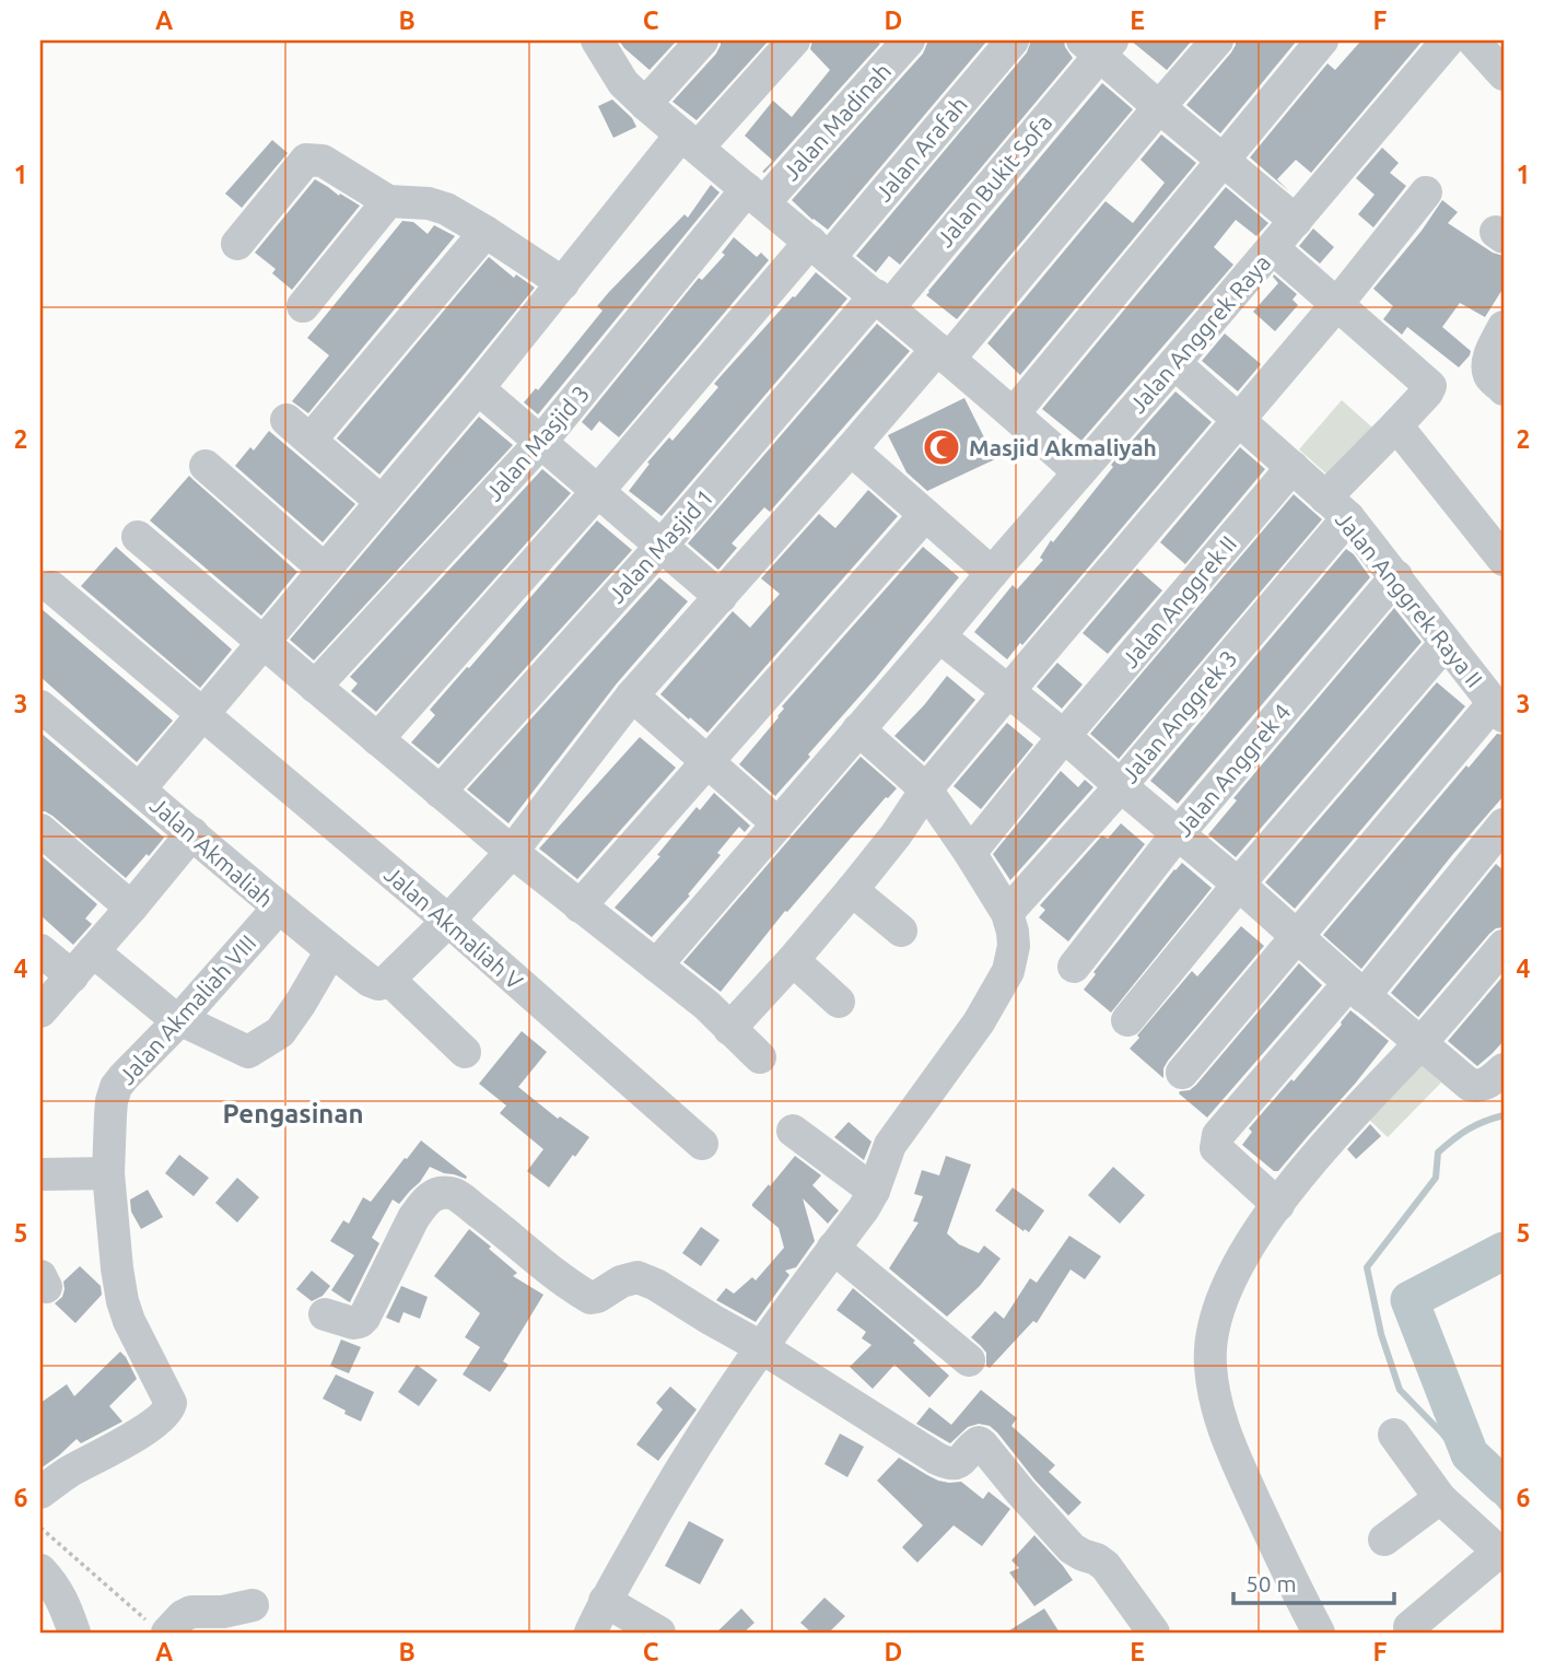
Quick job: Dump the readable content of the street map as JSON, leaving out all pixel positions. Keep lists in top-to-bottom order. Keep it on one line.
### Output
{"streets":{"street":["Jalan Madinah","Jalan Arafah","Jalan Bukit Sofa","Jalan Anggrek Raya","Jalan Masjid 3","Jalan Masjid 1","Jalan Anggrek Raya II","Jalan Anggrek II","Jalan Anggrek 3","Jalan Anggrek 4","Jalan Akmaliah","Jalan Akmaliah V","Jalan Akmaliah VIII"]},"crossings":[["Jalan Madinah","Jalan Masjid 3"],["Jalan Bukit Sofa","Jalan Masjid 1"],["Jalan Anggrek Raya","Jalan Anggrek Raya II"],["Jalan Anggrek Raya II","Jalan Anggrek II"],["Jalan Anggrek Raya II","Jalan Anggrek 3"],["Jalan Anggrek Raya II","Jalan Anggrek 4"],["Jalan Akmaliah","Jalan Akmaliah VIII"]],"districts":["Pengasinan"],"places":{"mosque":["Masjid Akmaliyah"]},"scale_bar":"50 m","grid":{"columns":["A","B","C","D","E","F"],"rows":["1","2","3","4","5","6"]}}
